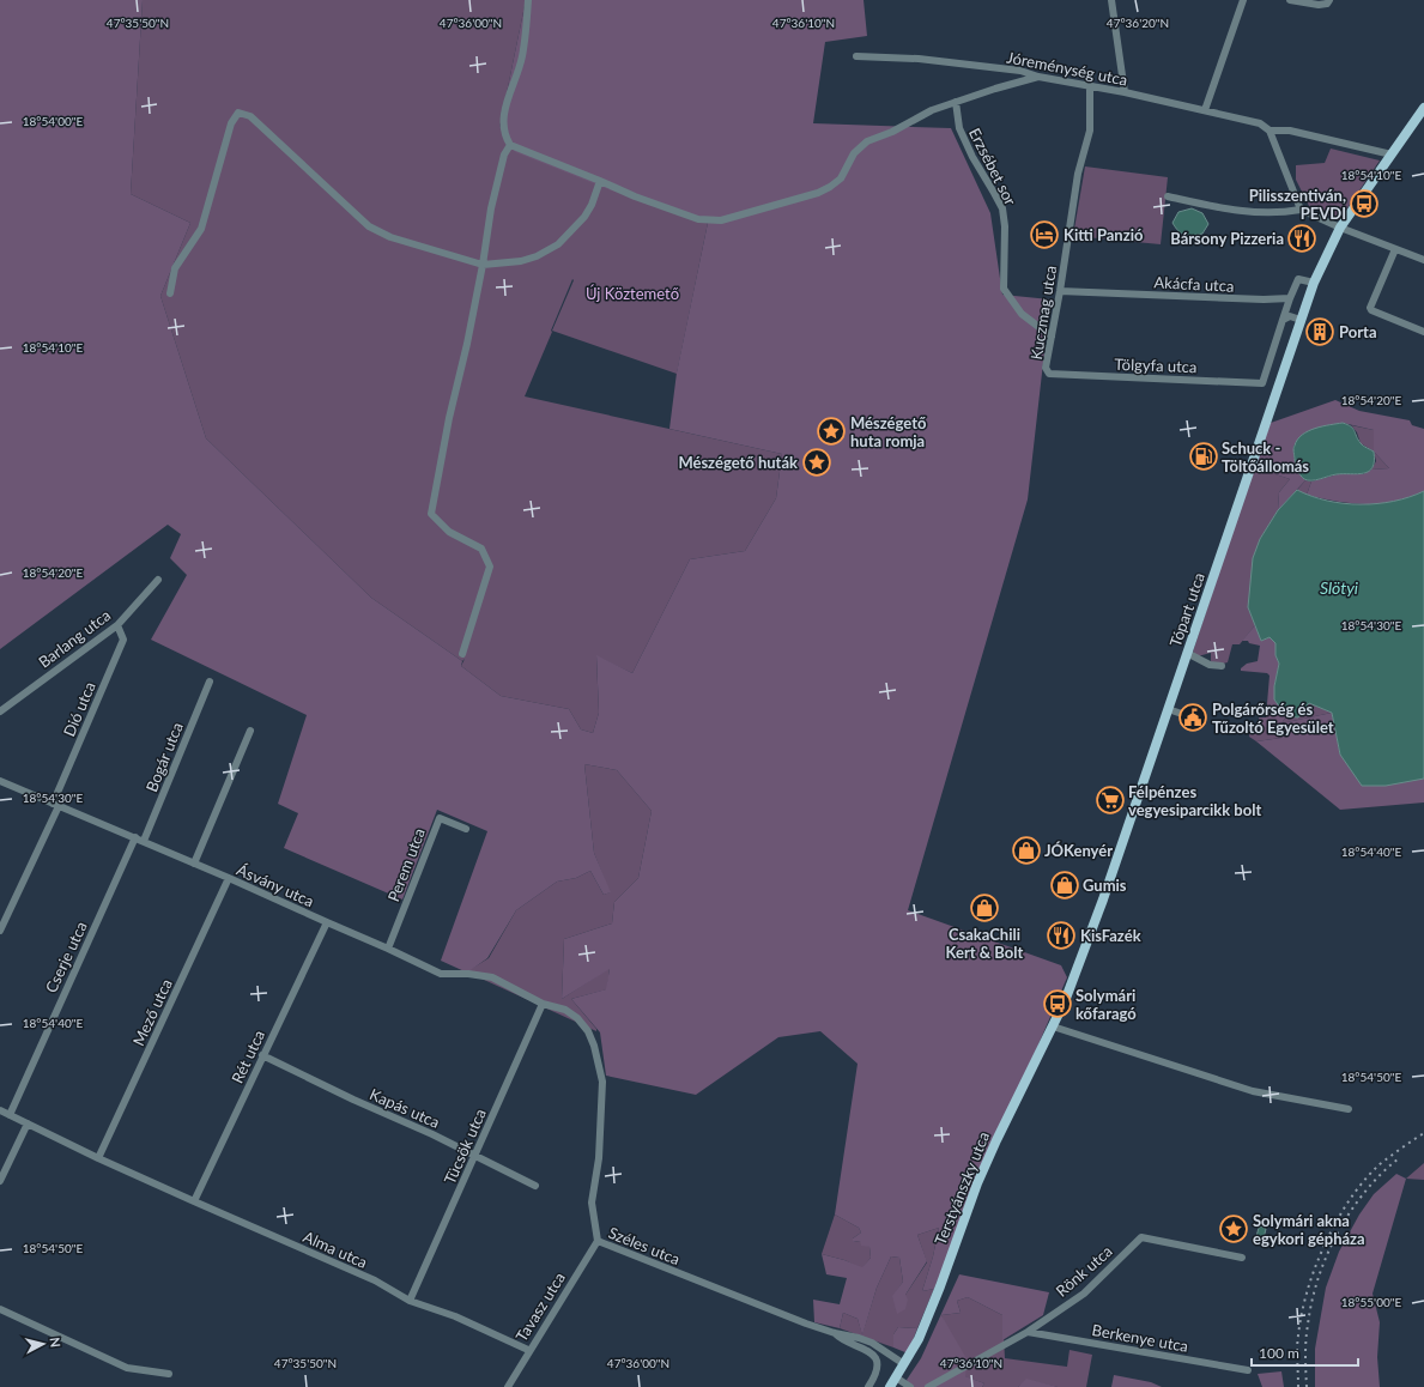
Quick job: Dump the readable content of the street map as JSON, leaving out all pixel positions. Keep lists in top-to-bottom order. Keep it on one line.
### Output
{"streets":{"main road":["Tópart utca","Terstyánszky utca"],"street":["Jóreménység utca","Erzsébet sor","Akácfa utca","Kuczmag utca","Tölgyfa utca","Barlang utca","Dió utca","Bogár utca","Perem utca","Ásvány utca","Cserje utca","Mező utca","Rét utca","Kapás utca","Tücsök utca","Széles utca","Alma utca","Rönk utca","Tavasz utca","Berkenye utca"]},"crossings":[["Jóreménység utca","Kuczmag utca"],["Jóreménység utca","Tópart utca"],["Erzsébet sor","Kuczmag utca"],["Akácfa utca","Kuczmag utca"],["Kuczmag utca","Tölgyfa utca"],["Tópart utca","Terstyánszky utca"],["Barlang utca","Dió utca"],["Dió utca","Ásvány utca"],["Bogár utca","Ásvány utca"],["Perem utca","Ásvány utca"],["Ásvány utca","Cserje utca"],["Ásvány utca","Mező utca"],["Ásvány utca","Rét utca"],["Ásvány utca","Tücsök utca"],["Ásvány utca","Széles utca"],["Cserje utca","Alma utca"],["Mező utca","Alma utca"],["Rét utca","Kapás utca"],["Rét utca","Alma utca"],["Kapás utca","Tücsök utca"],["Tücsök utca","Széles utca"],["Tücsök utca","Alma utca"],["Terstyánszky utca","Széles utca"],["Széles utca","Tavasz utca"],["Alma utca","Tavasz utca"],["Rönk utca","Berkenye utca"]],"water":["Slötyi"],"parks":["Új Köztemető"],"places":{"bus stop":["Pilisszentiván, PEVDI","Solymári kőfaragó"],"hotel":["Kitti Panzió"],"restaurant":["Bársony Pizzeria","KisFazék"],"building":["Porta"],"place":["Mészégető huta romja","Mészégető huták","Solymári akna egykori gépháza"],"fuel station":["Schuck - Töltőállomás"],"public building":["Polgárőrség és Tűzoltó Egyesület"],"supermarket":["Félpénzes vegyesiparcikk bolt"],"shop":["JÓKenyér","Gumis","CsakaChili Kert & Bolt"]},"scale_bar":"100 m","north":"right","coordinates":["47°35'50\"N","47°36'00\"N","47°36'10\"N","47°36'20\"N","18°54'00\"E","18°54'10\"E","18°54'20\"E","18°54'30\"E","18°54'40\"E","18°54'50\"E","18°55'00\"E"]}
